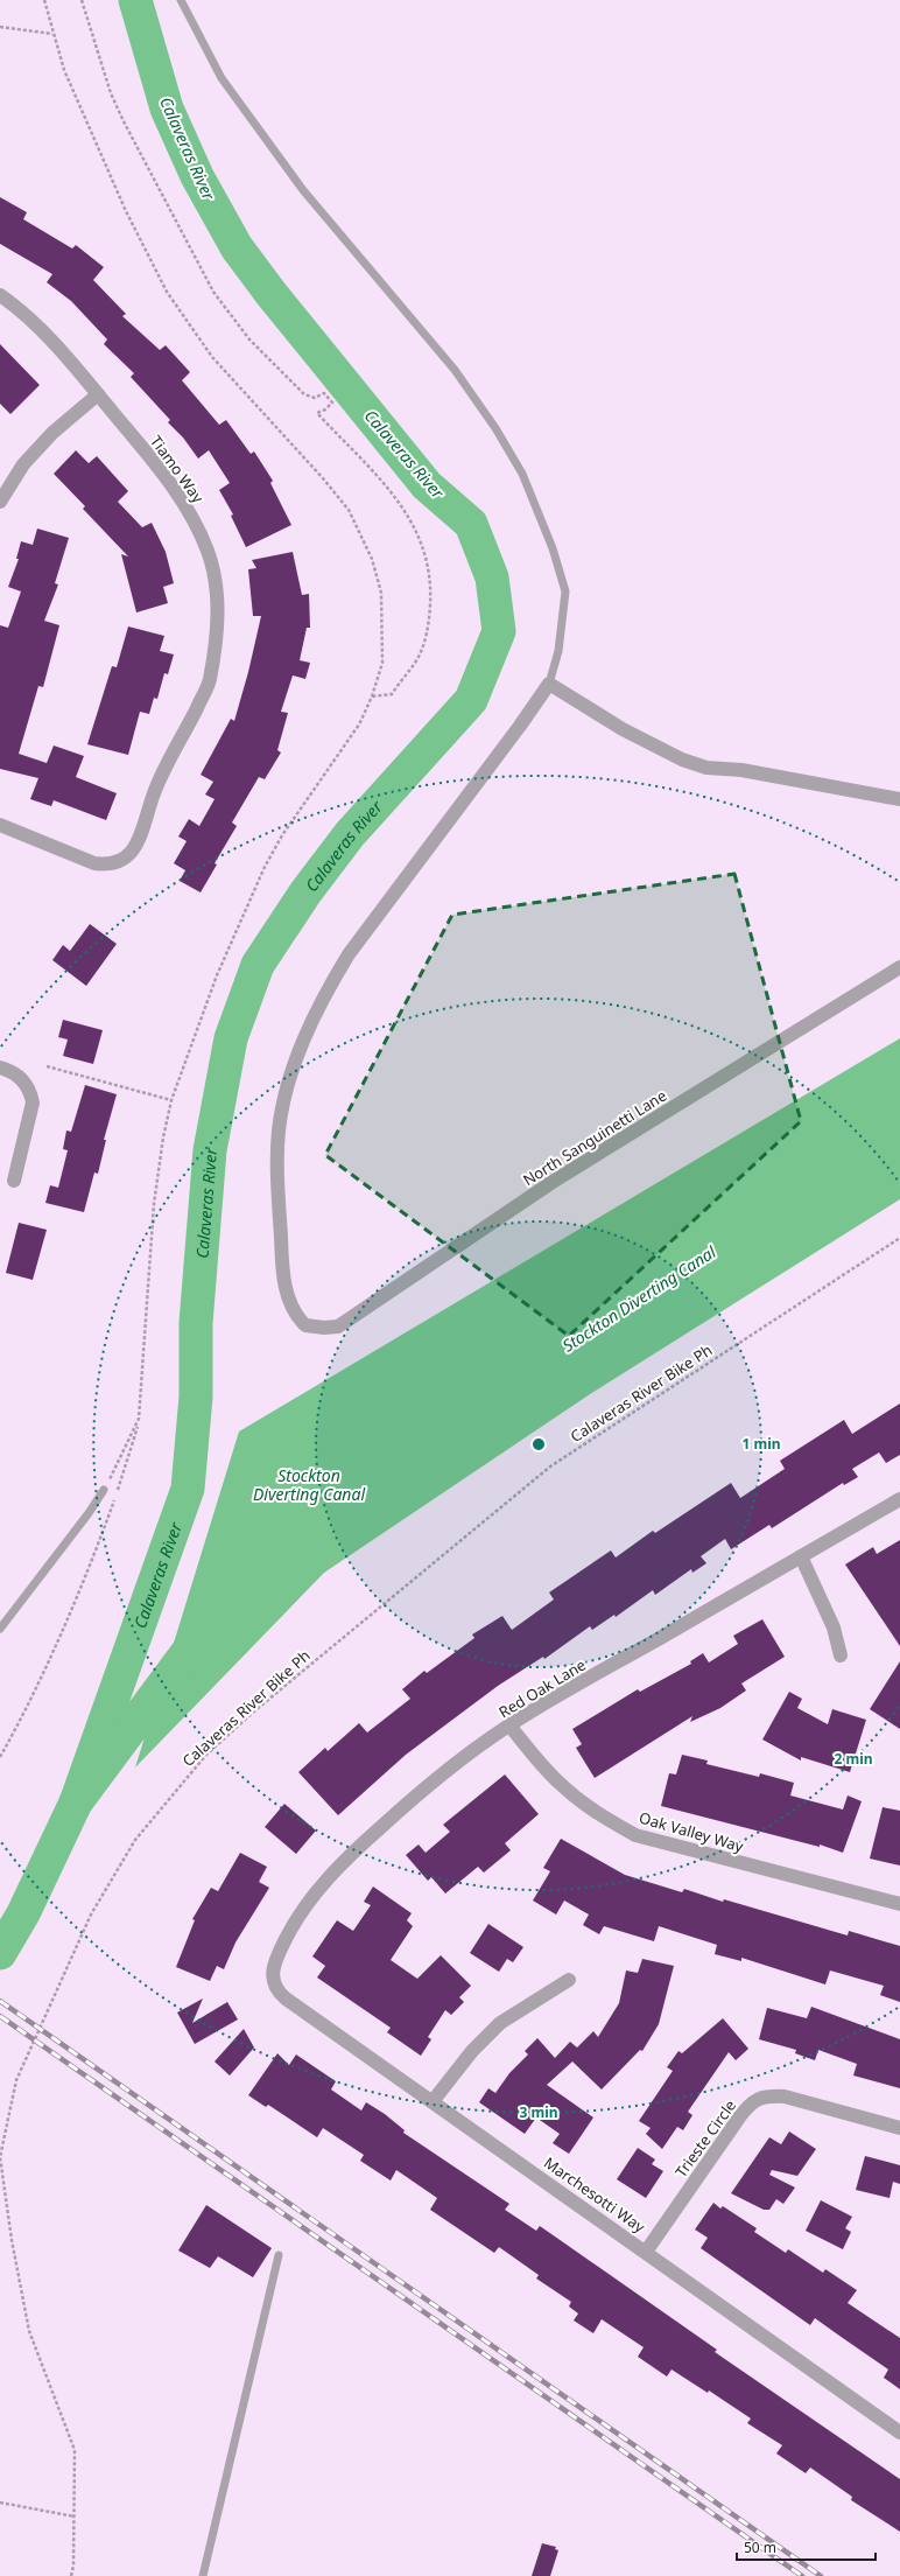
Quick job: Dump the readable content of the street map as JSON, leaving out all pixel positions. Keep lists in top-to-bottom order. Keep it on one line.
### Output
{"streets":{"street":["Tiamo Way","North Sanguinetti Lane","Red Oak Lane","Oak Valley Way","Trieste Circle","Marchesotti Way"],"path":["Calaveras River Bike Ph"]},"crossings":[["Red Oak Lane","Oak Valley Way"],["Red Oak Lane","Marchesotti Way"],["Trieste Circle","Marchesotti Way"]],"water":["Calaveras River","Stockton Diverting Canal"],"scale_bar":"50 m","rings":["1 min","2 min","3 min"]}
